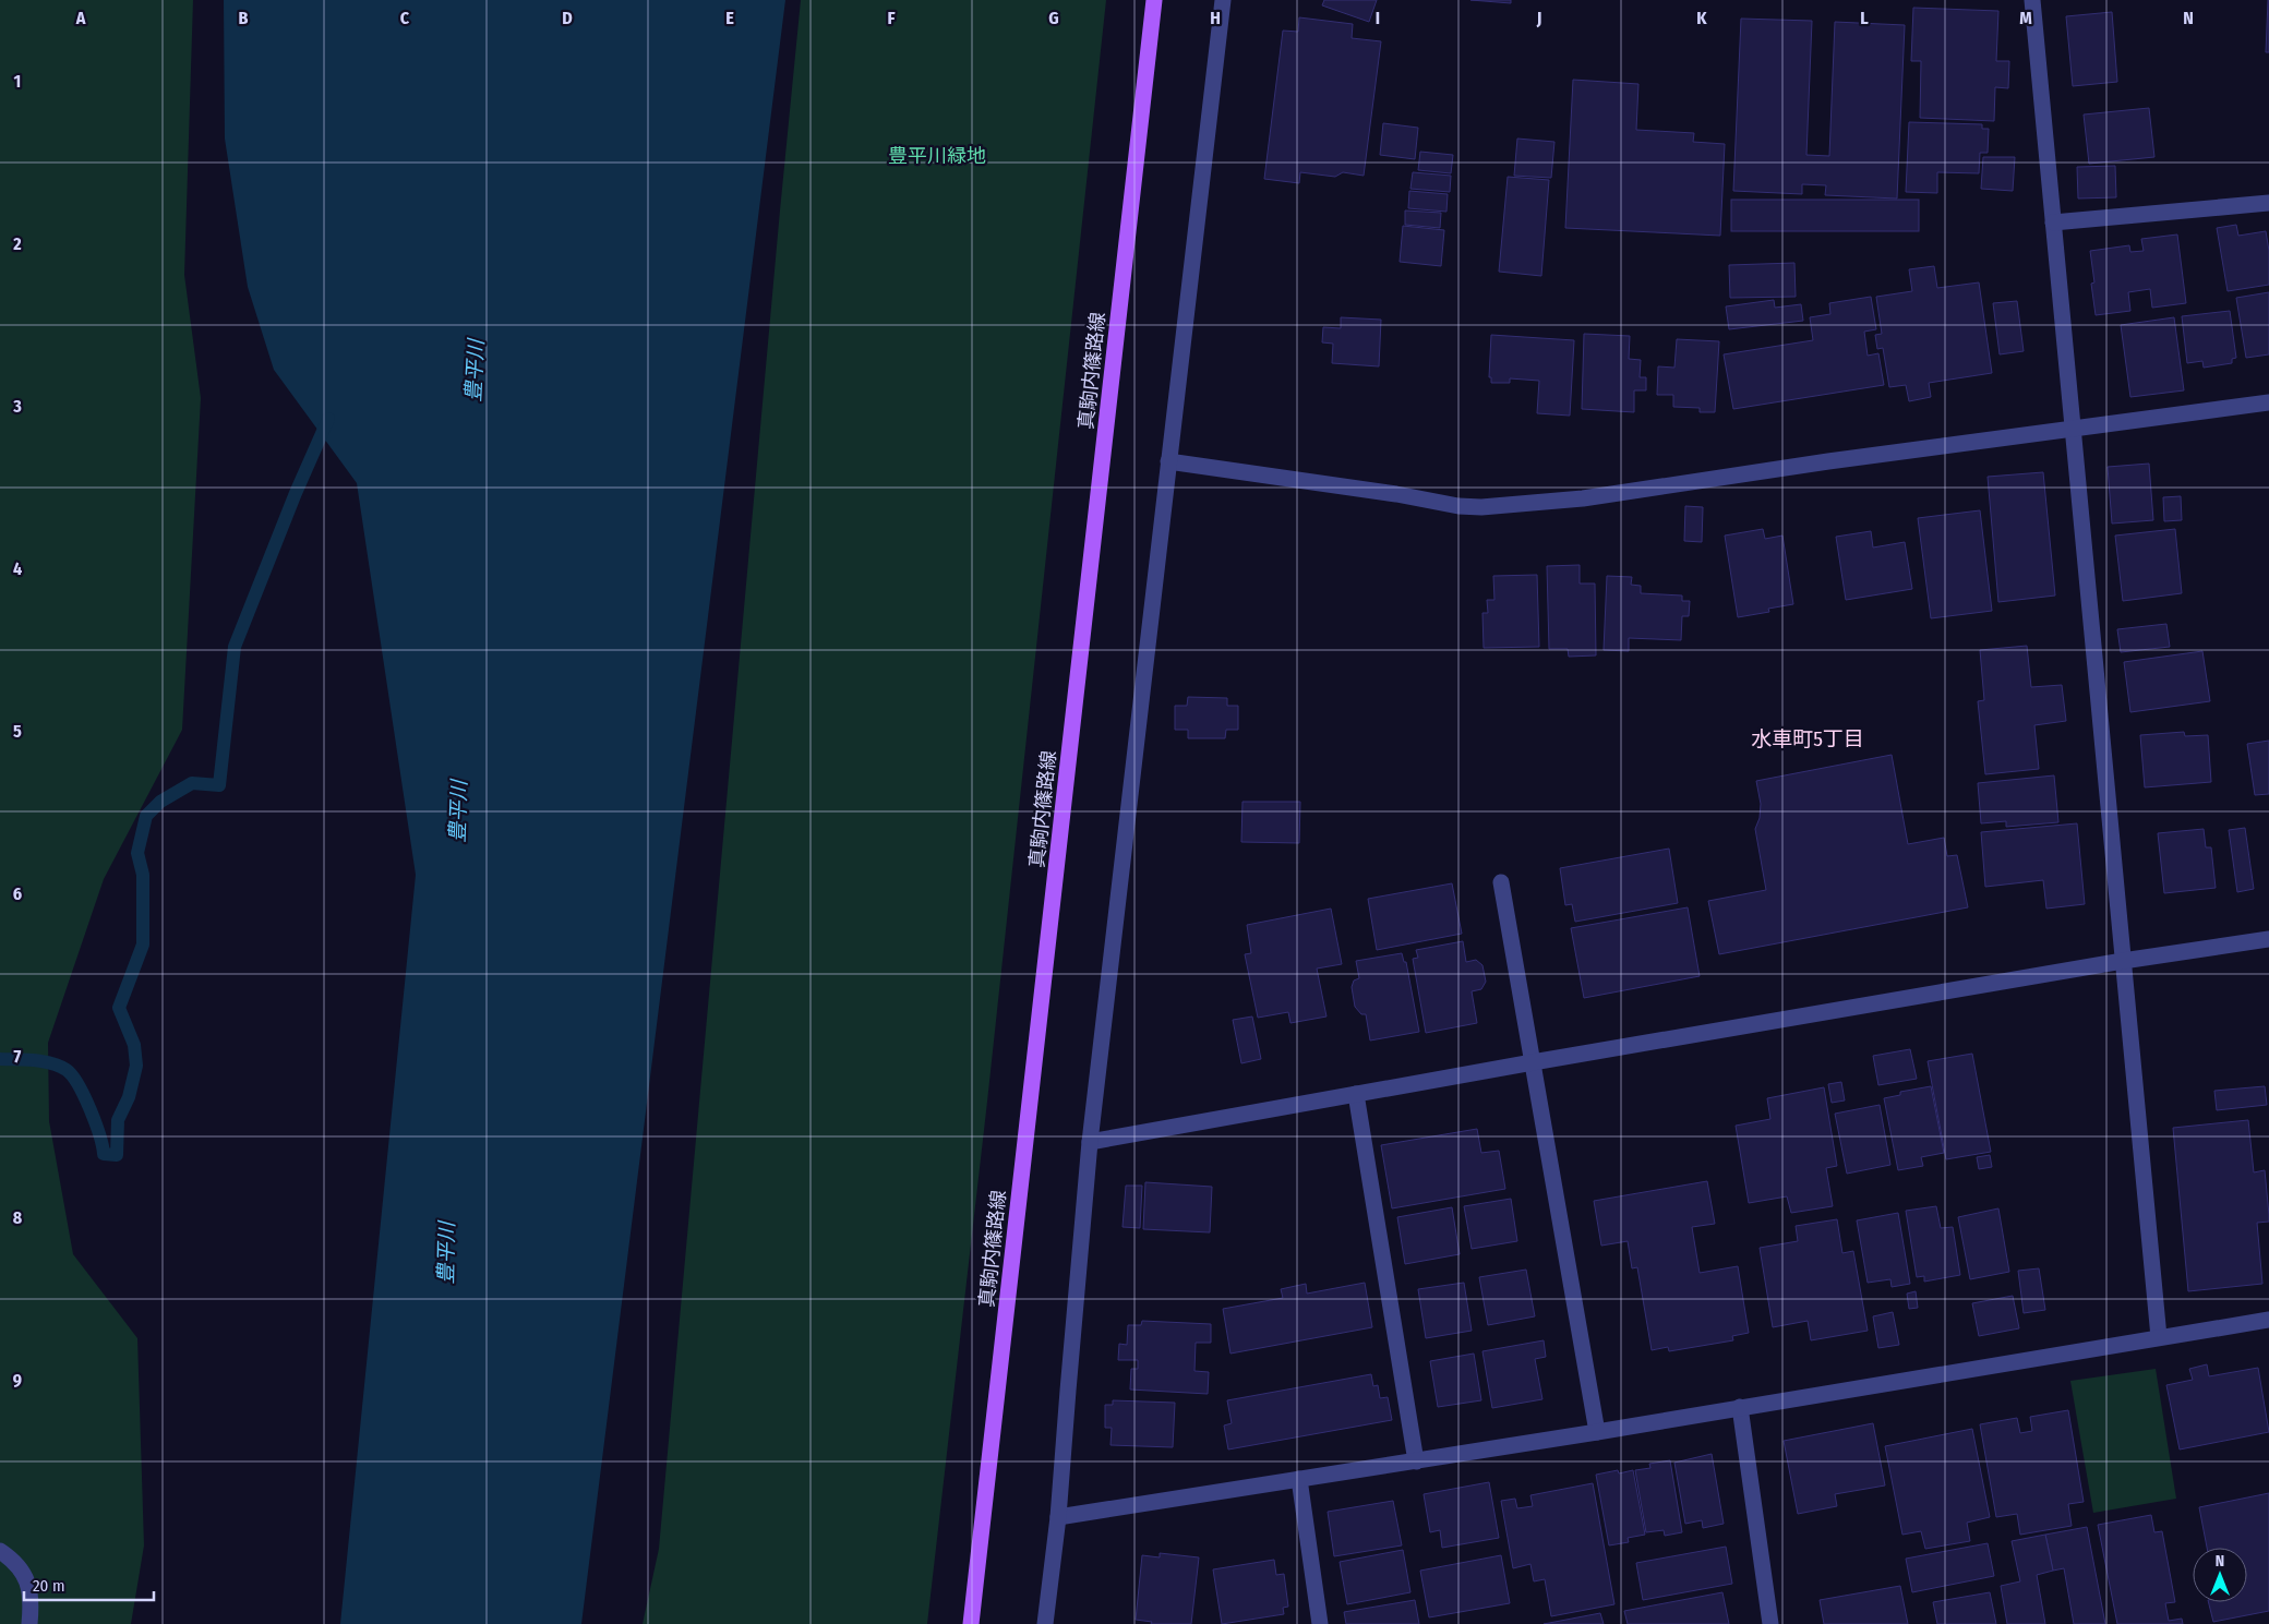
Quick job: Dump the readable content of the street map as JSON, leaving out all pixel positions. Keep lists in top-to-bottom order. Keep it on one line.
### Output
{"streets":{"main road":["真駒内篠路線"]},"districts":["水車町5丁目"],"water":["豊平川"],"parks":["豊平川緑地"],"scale_bar":"20 m","north":"top","grid":{"columns":["A","B","C","D","E","F","G","H","I","J","K","L","M","N"],"rows":["1","2","3","4","5","6","7","8","9"]}}
